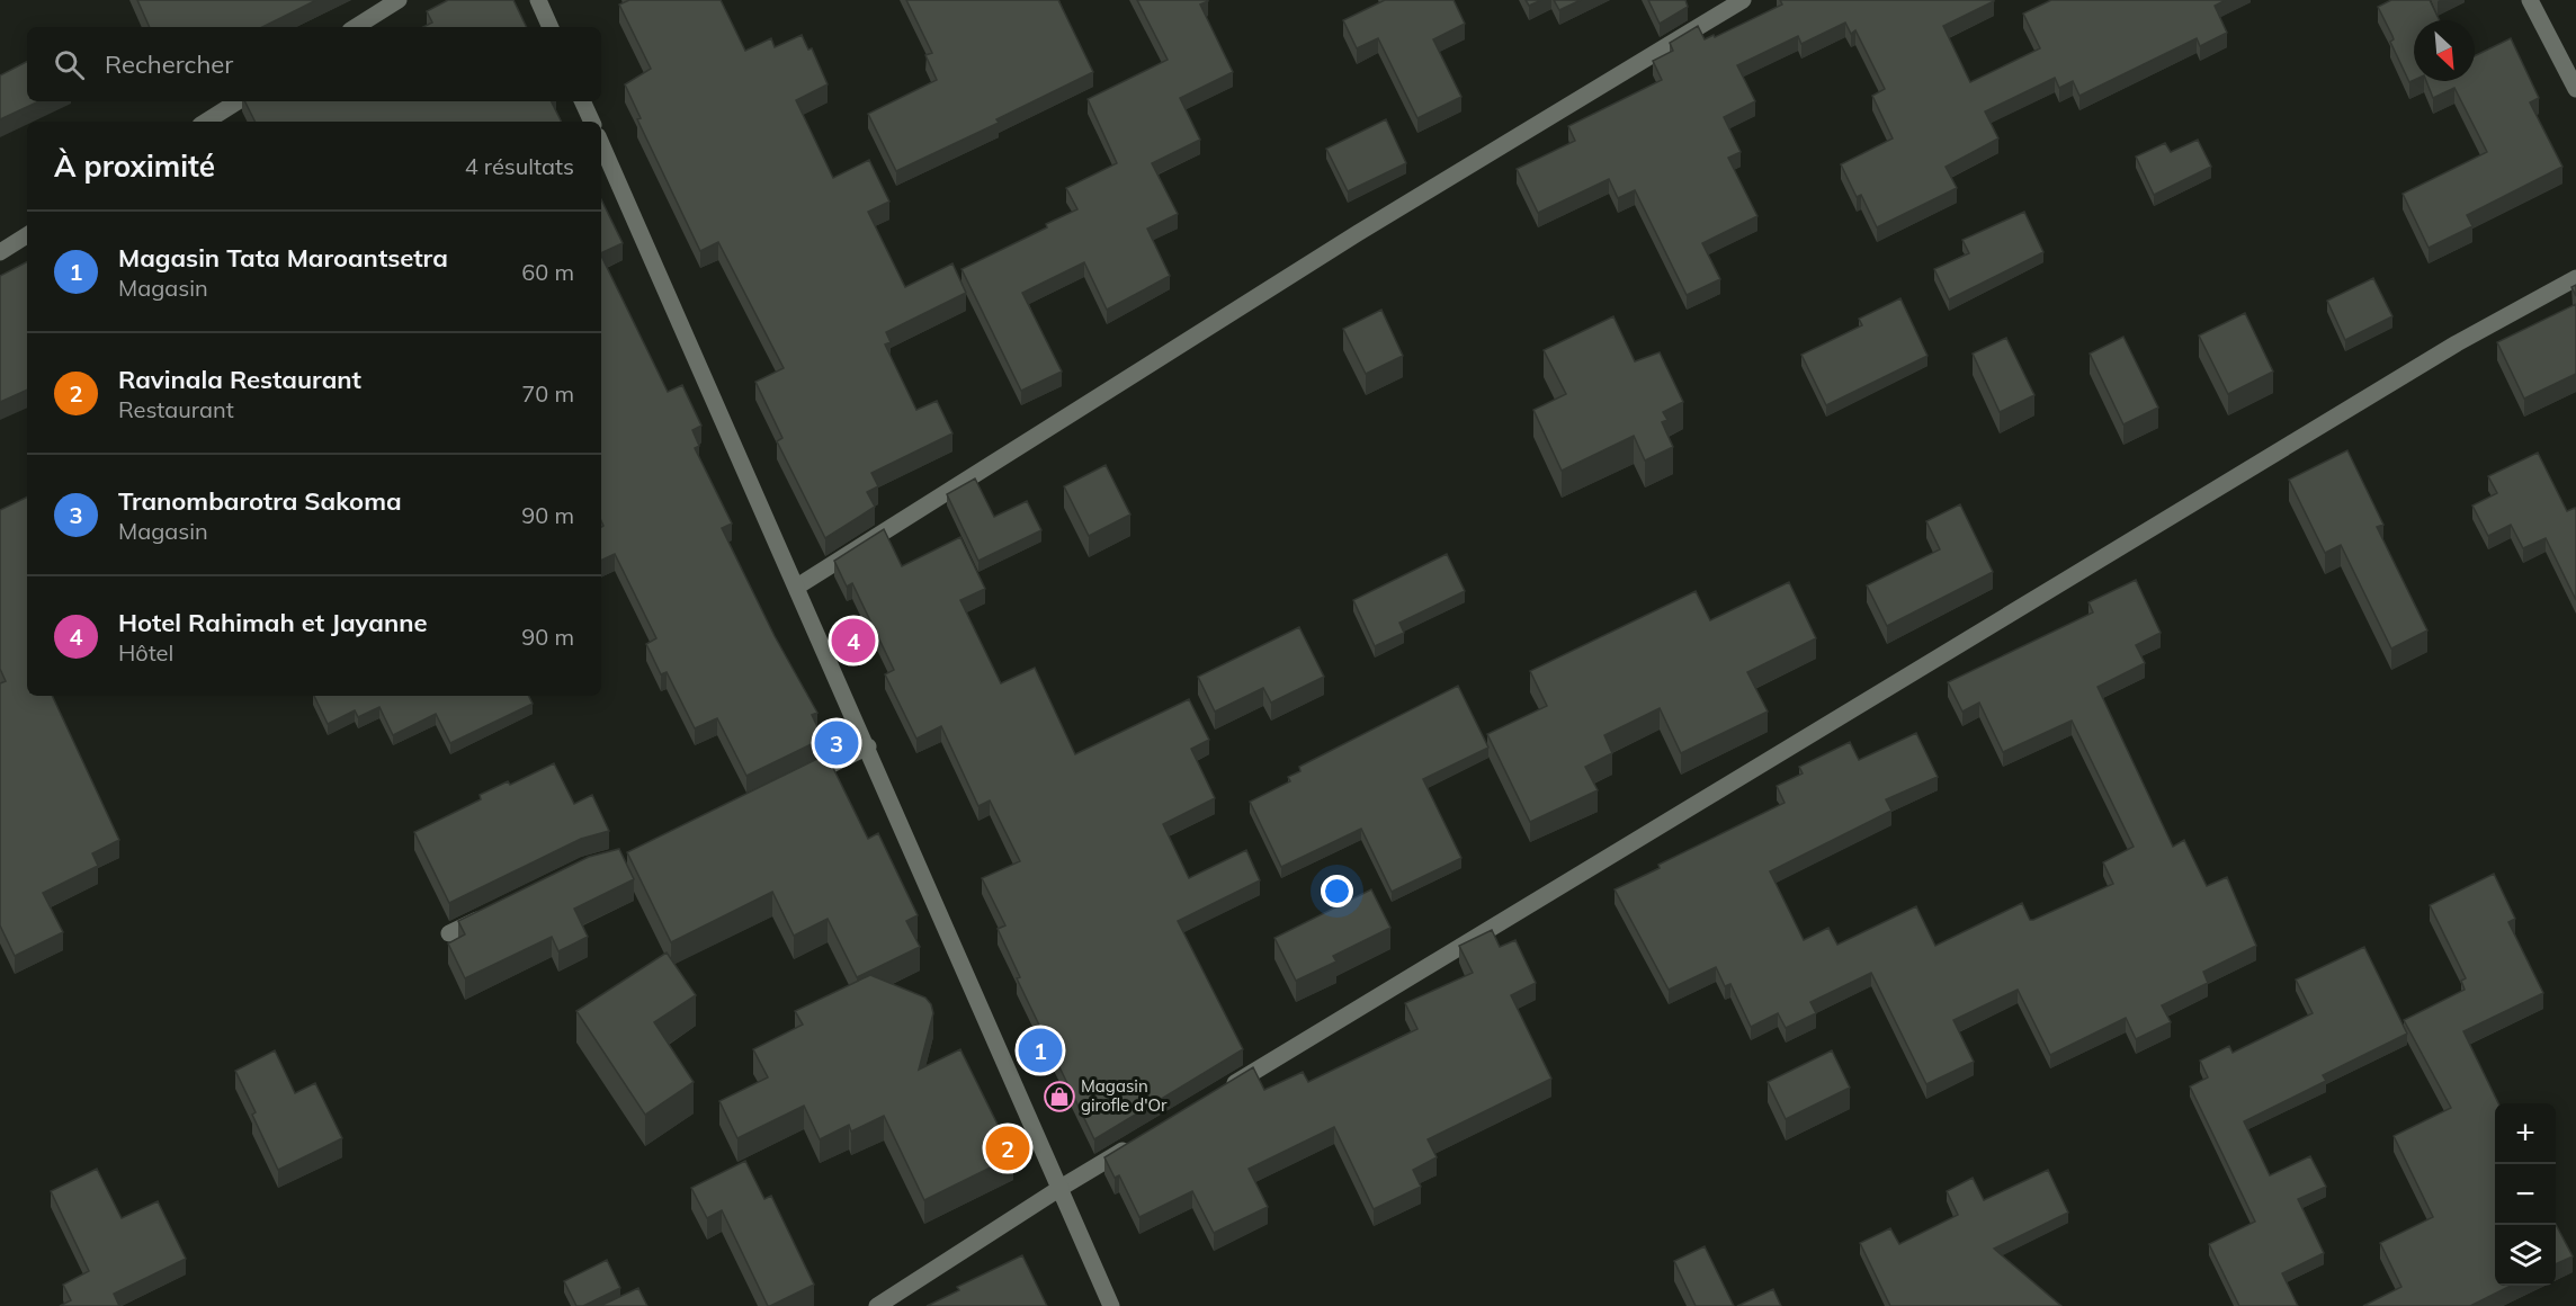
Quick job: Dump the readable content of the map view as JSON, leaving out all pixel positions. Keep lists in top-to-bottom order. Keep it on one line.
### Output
{"places":{"shop":["Magasin girofle d'Or"]},"north":"bottom right","page":{"search":"Rechercher","heading":["À proximité","4 résultats"],"list":[{"mark":"1","name":"Magasin Tata Maroantsetra","note":"Magasin","value":"60 m"},{"mark":"2","name":"Ravinala Restaurant","note":"Restaurant","value":"70 m"},{"mark":"3","name":"Tranombarotra Sakoma","note":"Magasin","value":"90 m"},{"mark":"4","name":"Hotel Rahimah et Jayanne","note":"Hôtel","value":"90 m"}],"pins":["4","3","1","2"],"map_buttons":["+","−"]}}
